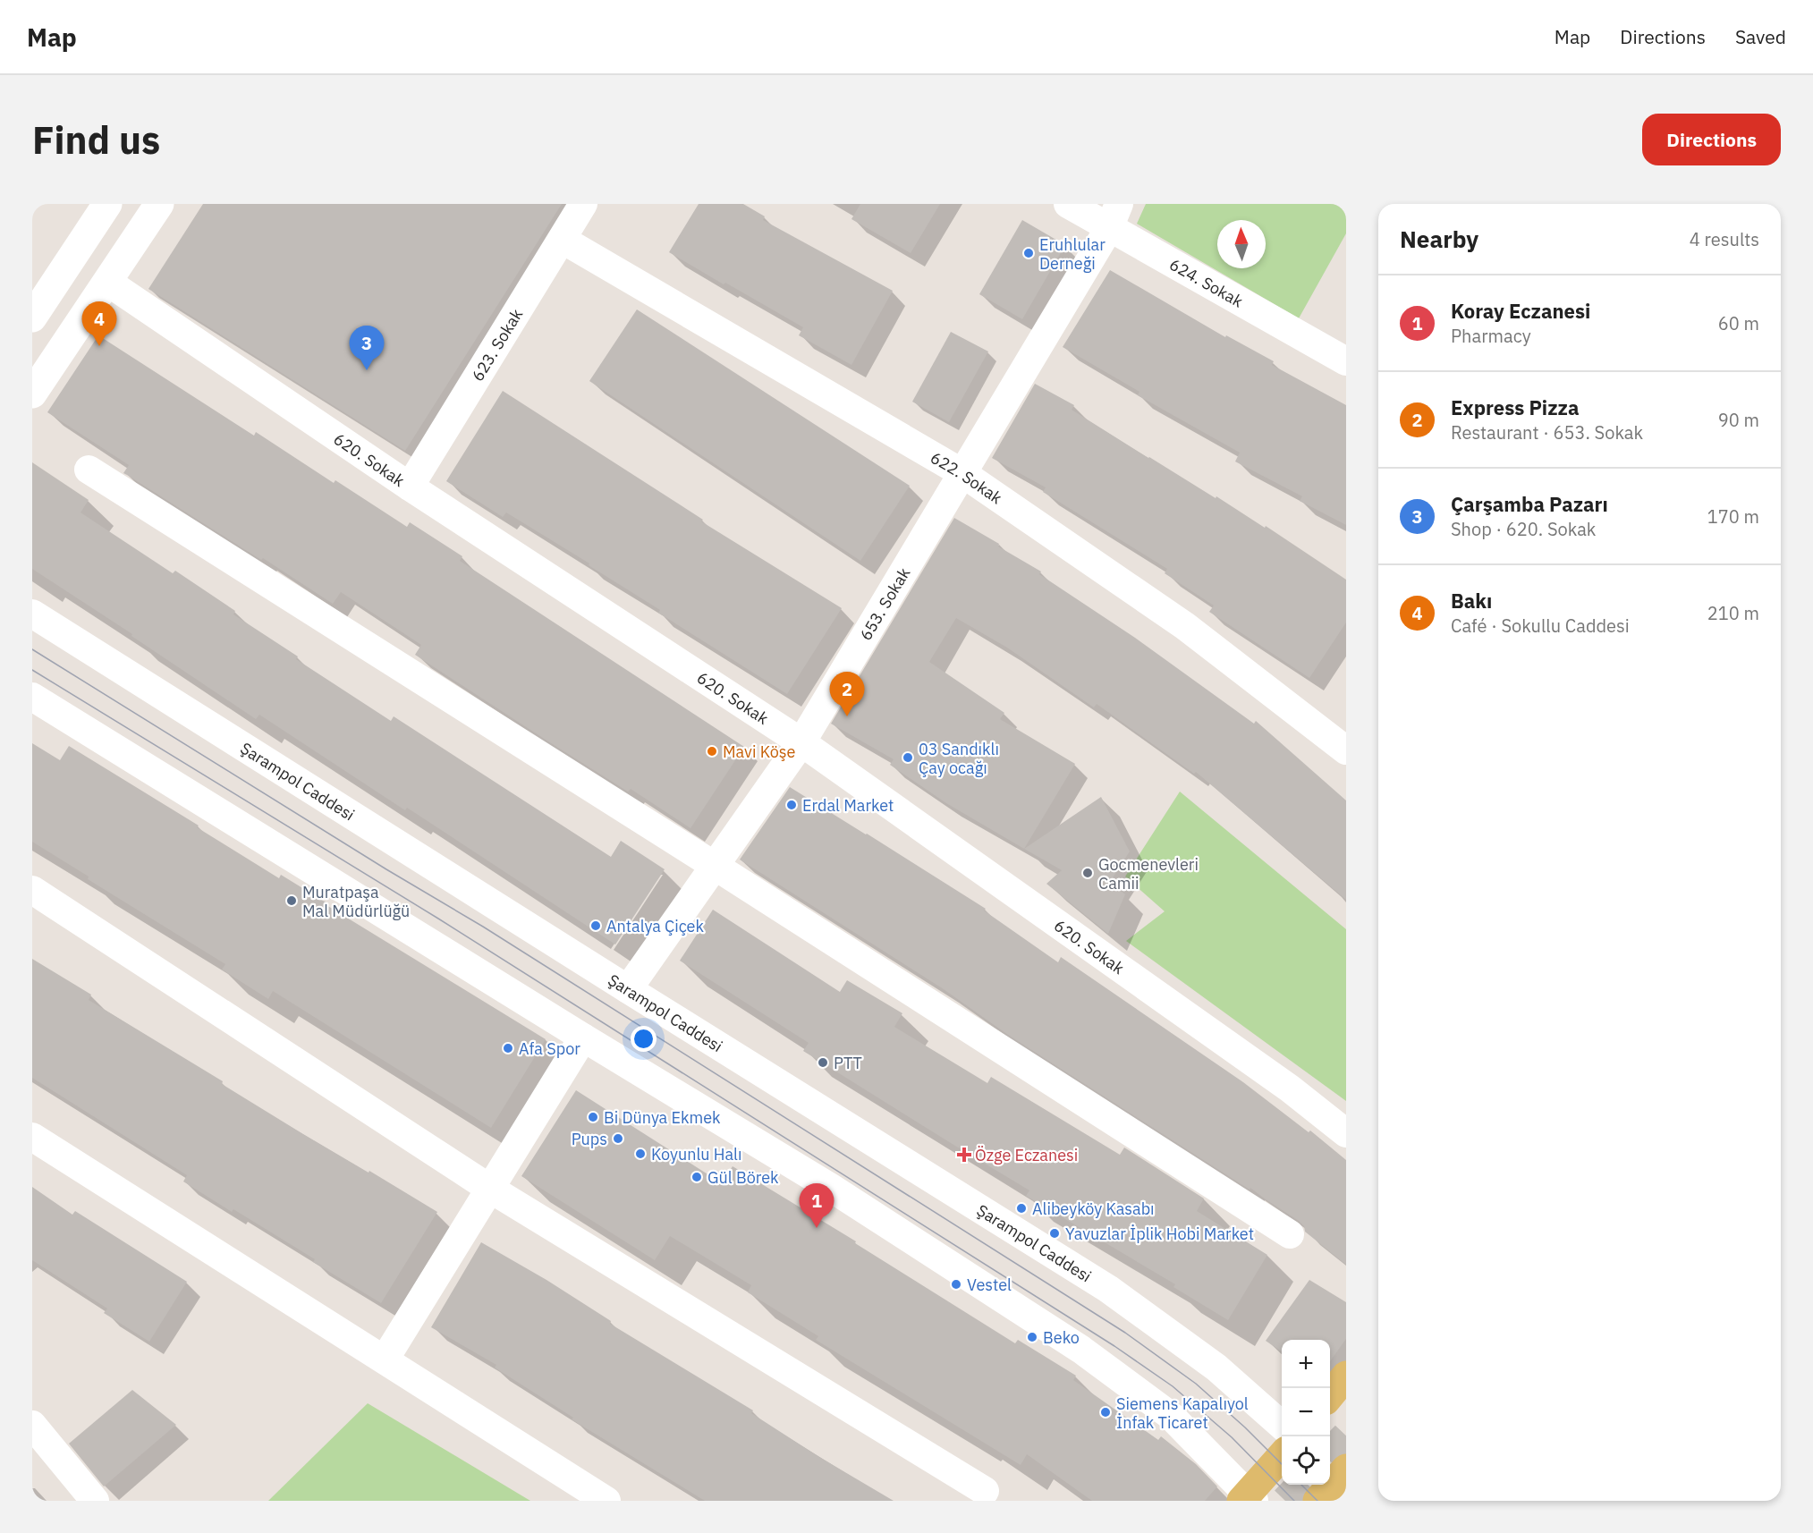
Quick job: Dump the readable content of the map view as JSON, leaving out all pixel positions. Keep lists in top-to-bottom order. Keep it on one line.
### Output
{"streets":{"street":["624. Sokak","623. Sokak","620. Sokak","622. Sokak","653. Sokak","Şarampol Caddesi"]},"crossings":[["624. Sokak","653. Sokak"],["623. Sokak","620. Sokak"],["623. Sokak","622. Sokak"],["620. Sokak","653. Sokak"],["622. Sokak","653. Sokak"],["653. Sokak","Şarampol Caddesi"]],"places":{"other":["Eruhlular Derneği","Mavi Köşe","03 Sandıklı Çay ocağı","Erdal Market","Gocmenevleri Camii","Muratpaşa Mal Müdürlüğü","Antalya Çiçek","Afa Spor","PTT","Bi Dünya Ekmek","Pups","Koyunlu Halı","Gül Börek","Alibeyköy Kasabı","Yavuzlar İplik Hobi Market","Vestel","Beko","Siemens Kapalıyol İnfak Ticaret"],"health":["Özge Eczanesi"]},"north":"top","page":{"header":"Map","nav":["Map","Directions","Saved"],"buttons":"Directions","title":"Find us","heading":["Nearby","4 results"],"list":[{"mark":"1","name":"Koray Eczanesi","note":"Pharmacy","value":"60 m"},{"mark":"2","name":"Express Pizza","note":"Restaurant · 653. Sokak","value":"90 m"},{"mark":"3","name":"Çarşamba Pazarı","note":"Shop · 620. Sokak","value":"170 m"},{"mark":"4","name":"Bakı","note":"Café · Sokullu Caddesi","value":"210 m"}],"pins":["4","3","2","1"],"map_buttons":["+","−"]}}
